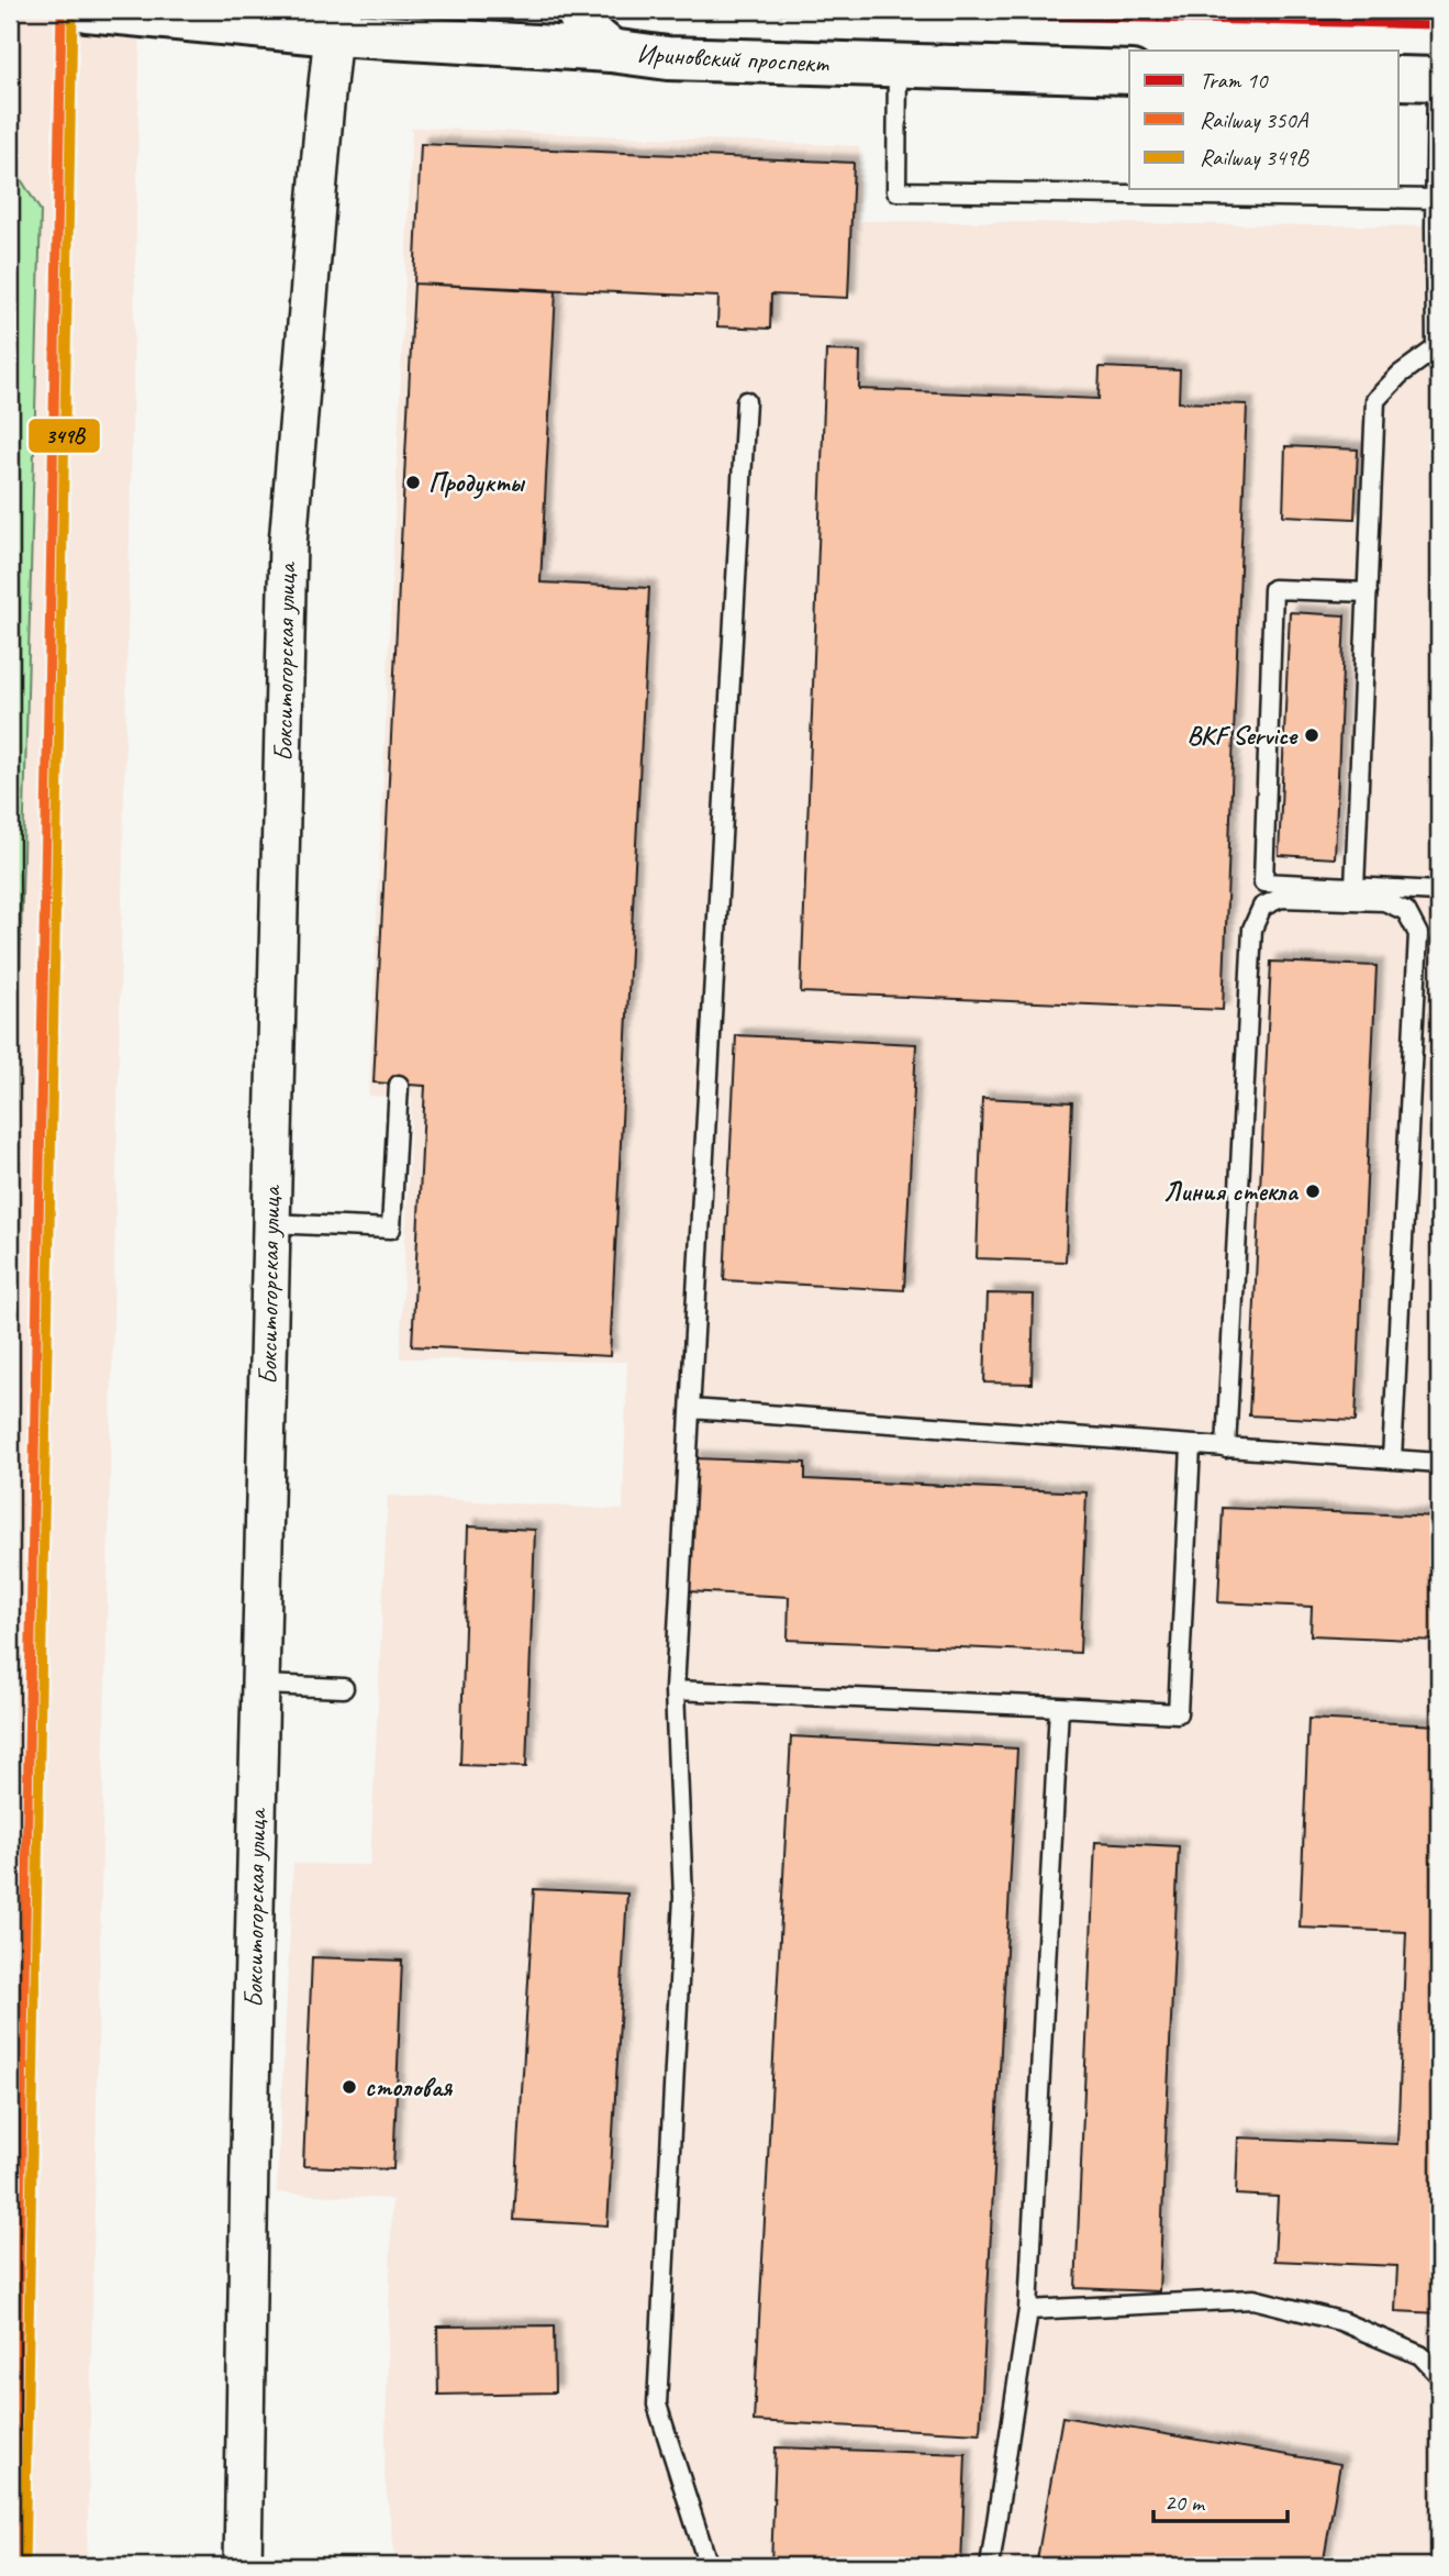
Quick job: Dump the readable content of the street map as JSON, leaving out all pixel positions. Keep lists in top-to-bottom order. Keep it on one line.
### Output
{"streets":{"main road":["Ириновский проспект"],"street":["Бокситогорская улица"]},"crossings":[["Ириновский проспект","Бокситогорская улица"]],"places":["Продукты","BKF Service","Линия стекла","столовая"],"lines":["tram line 10","rail line 350А","rail line 349В"],"legend":["Tram 10","Railway 350А","Railway 349В"],"scale_bar":"20 m"}
